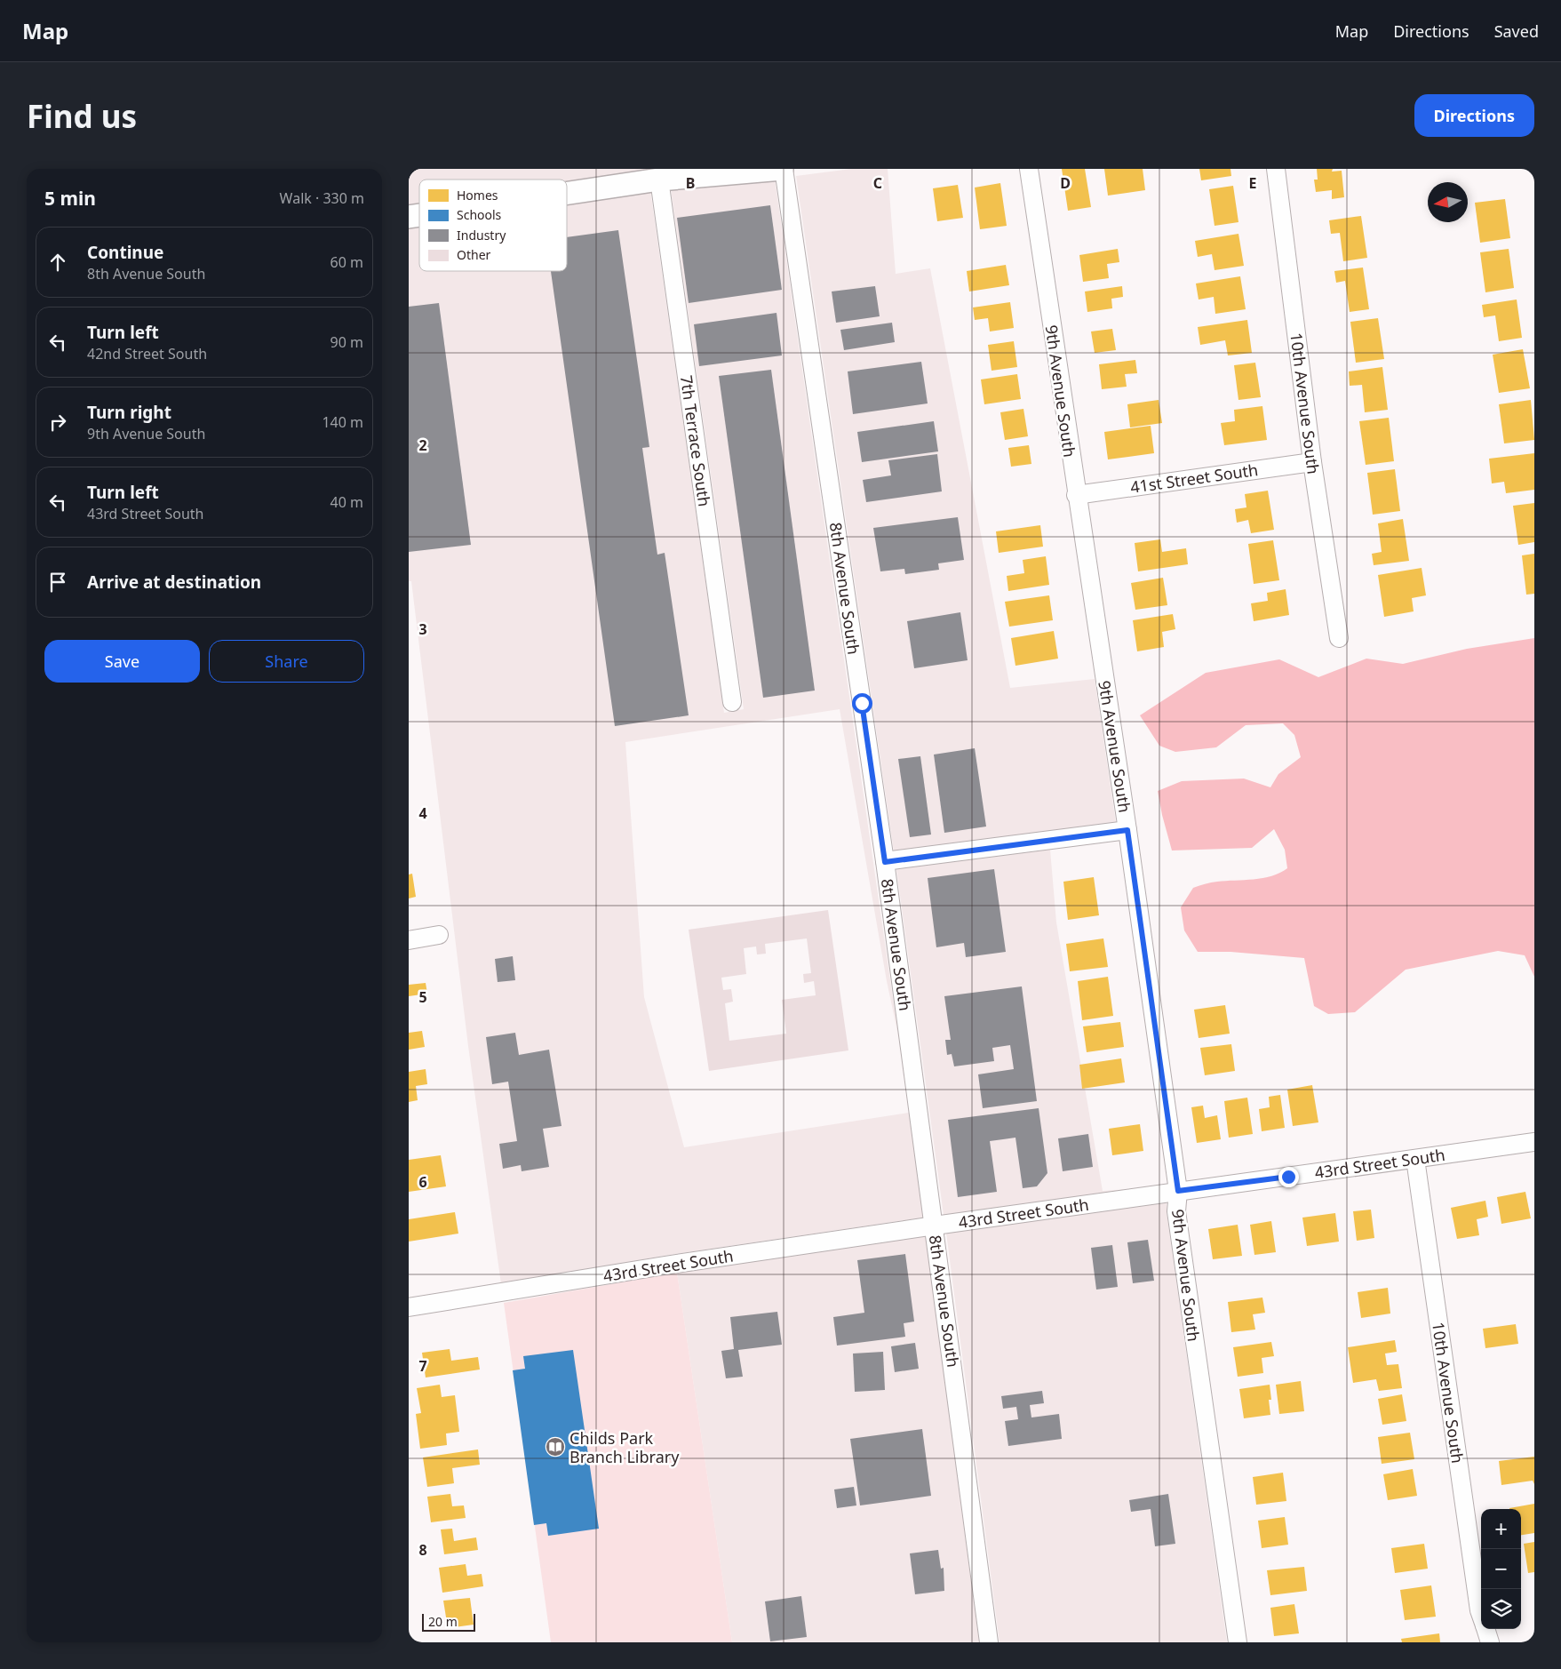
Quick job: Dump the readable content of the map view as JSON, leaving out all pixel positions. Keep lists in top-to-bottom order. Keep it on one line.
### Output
{"streets":{"street":["9th Avenue South","10th Avenue South","7th Terrace South","41st Street South","8th Avenue South","43rd Street South"]},"crossings":[["9th Avenue South","41st Street South"],["9th Avenue South","43rd Street South"],["10th Avenue South","41st Street South"],["10th Avenue South","43rd Street South"],["8th Avenue South","43rd Street South"]],"places":{"library":["Childs Park Branch Library"]},"legend":["Homes","Schools","Industry","Other"],"scale_bar":"20 m","north":"left","page":{"header":"Map","nav":["Map","Directions","Saved"],"buttons":["Directions",["Save","Share"]],"title":"Find us","heading":["5 min","Walk · 330 m"],"list":[["Continue","8th Avenue South","60 m"],["Turn left","42nd Street South","90 m"],["Turn right","9th Avenue South","140 m"],["Turn left","43rd Street South","40 m"],"Arrive at destination"],"map_buttons":["+","−"],"scale":"20 m"},"grid":{"columns":["B","C","D","E"],"rows":["2","3","4","5","6","7","8"]}}
